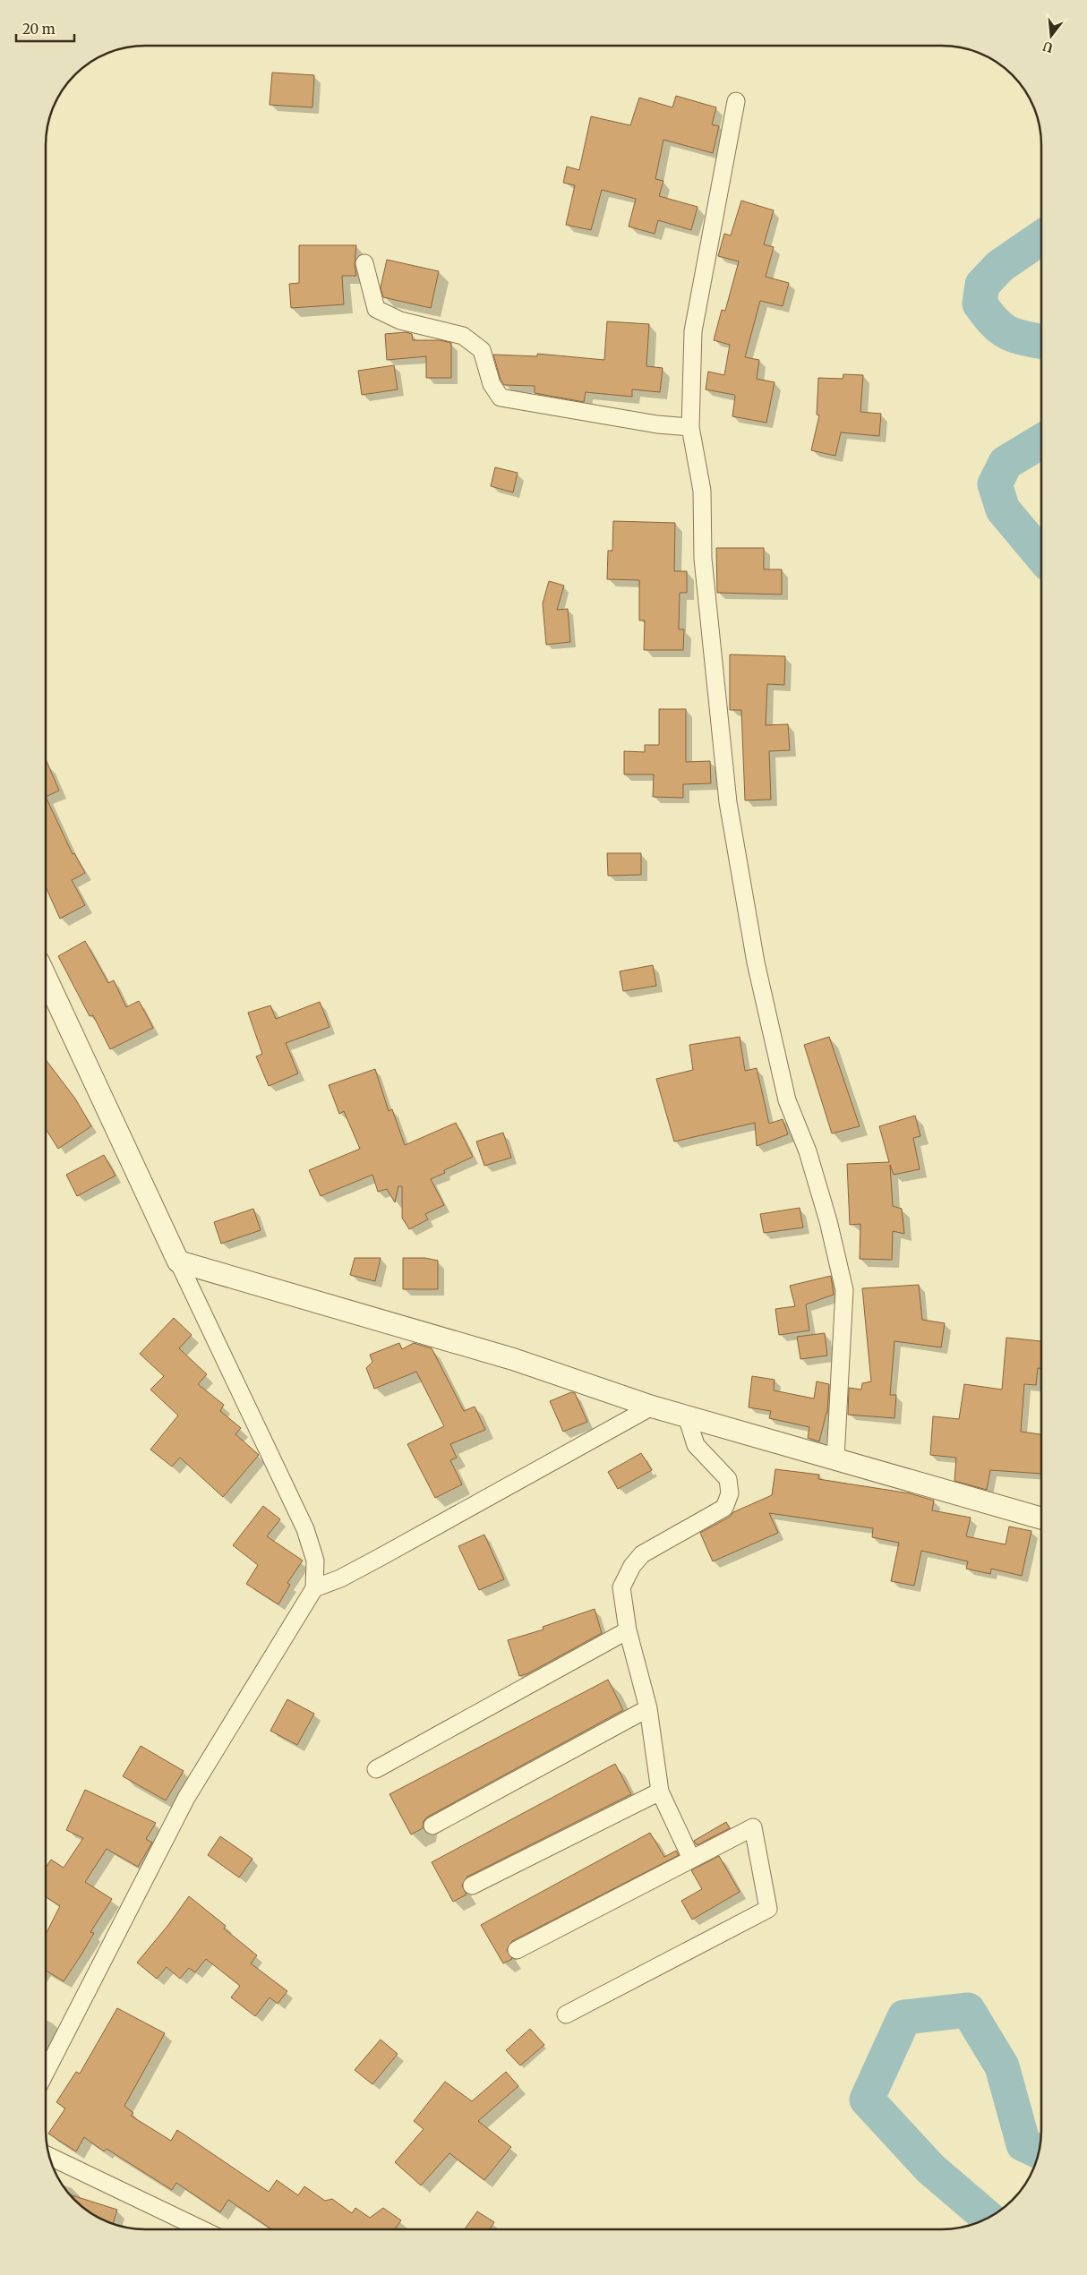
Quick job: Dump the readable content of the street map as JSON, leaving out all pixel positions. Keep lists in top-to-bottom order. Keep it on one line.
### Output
{"scale_bar":"20 m","north":"bottom"}
